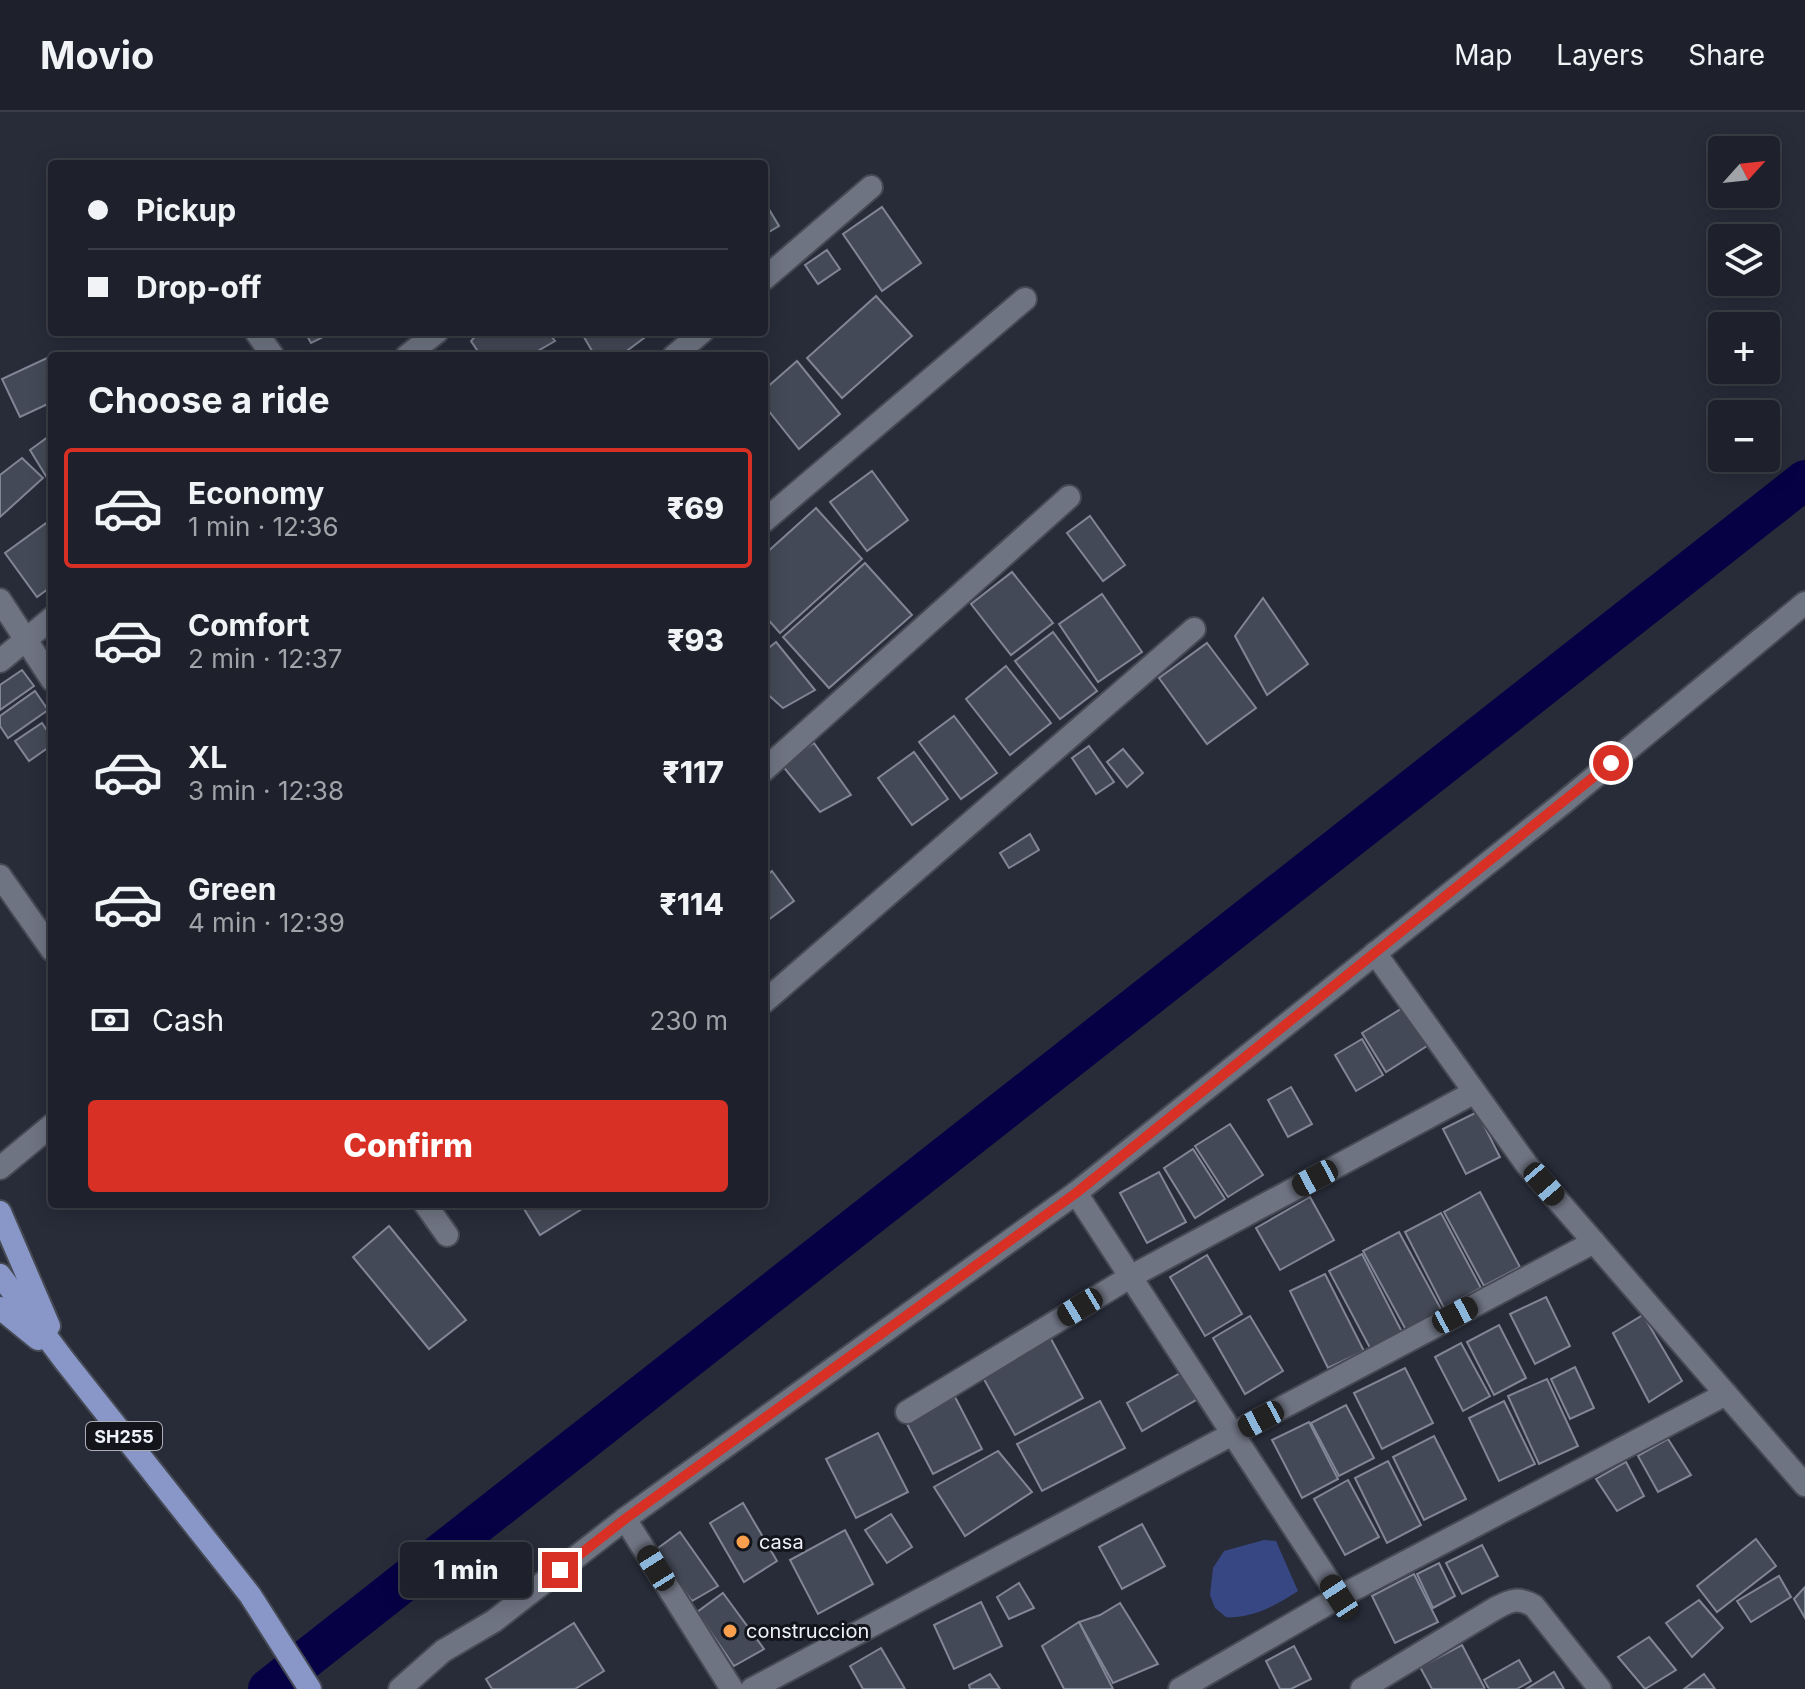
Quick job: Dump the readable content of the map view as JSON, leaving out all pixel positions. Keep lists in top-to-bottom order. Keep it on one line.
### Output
{"streets":{"main road":["SH255"]},"places":["casa","construccion"],"north":"top right","page":{"header":"Movio","nav":["Map","Layers","Share"],"map_buttons":["+","−"],"banner":["Pickup","Drop-off"],"heading":"Choose a ride","list":[{"name":"Economy","note":"1 min · 12:36","value":"₹69"},{"name":"Comfort","note":"2 min · 12:37","value":"₹93"},{"name":"XL","note":"3 min · 12:38","value":"₹117"},{"name":"Green","note":"4 min · 12:39","value":"₹114"}],"pay":["Cash","230 m"],"buttons":"Confirm","bubble":"1 min"}}
